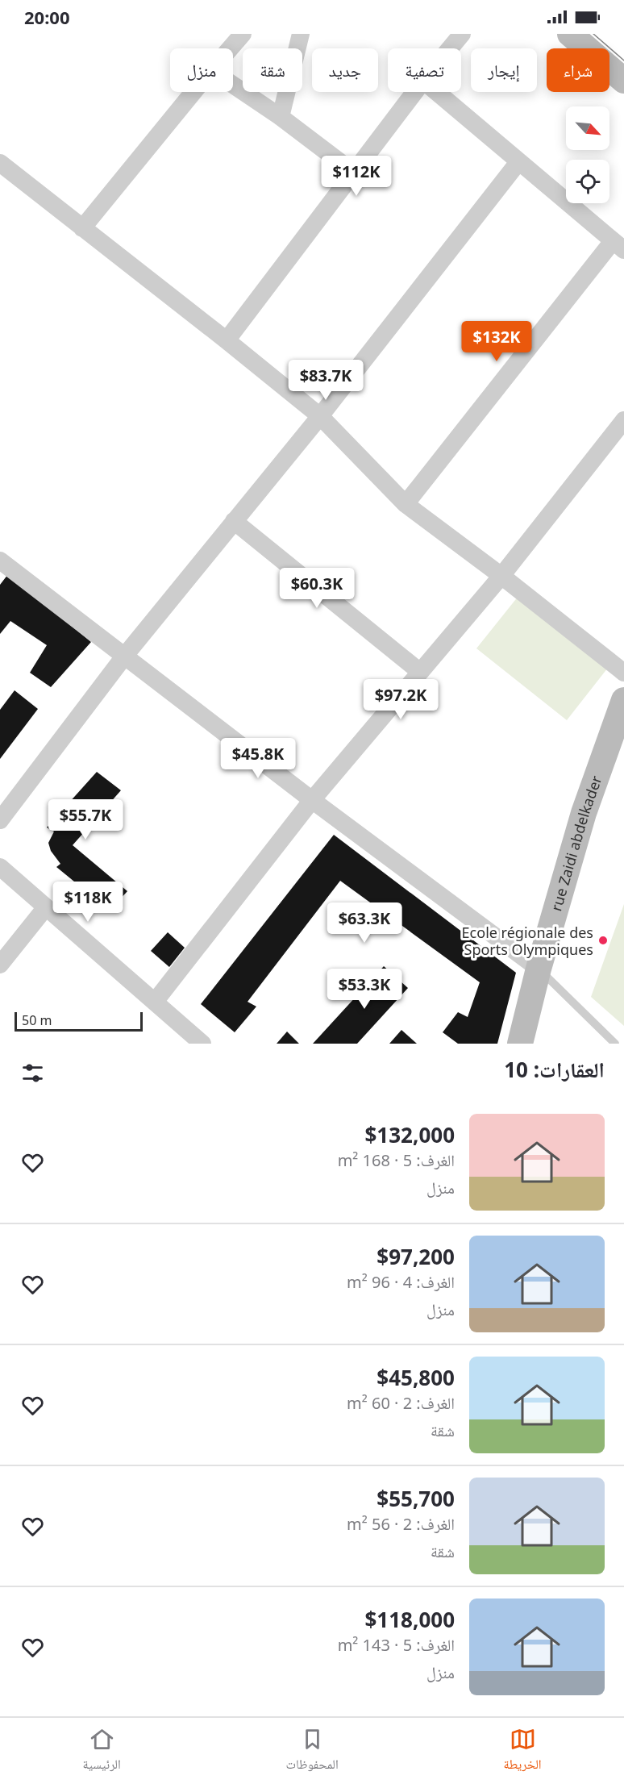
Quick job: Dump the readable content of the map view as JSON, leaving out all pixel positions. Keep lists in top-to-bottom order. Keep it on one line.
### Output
{"streets":{"main road":["rue Zaidi abdelkader"]},"places":["Ecole régionale des Sports Olympiques"],"scale_bar":"50 m","north":"bottom right","page":{"status":"20:00","chip":["شراء","إيجار","تصفية","جديد","شقة","منزل"],"price":["$112K","$132K","$83.7K","$60.3K","$97.2K","$45.8K","$55.7K","$118K","$63.3K","$53.3K"],"scale":"50 m","heading":"العقارات: 10","list":[{"name":"$132,000","note":"الغرف: 5 · 168 m² · منزل"},{"name":"$97,200","note":"الغرف: 4 · 96 m² · منزل"},{"name":"$45,800","note":"الغرف: 2 · 60 m² · شقة"},{"name":"$55,700","note":"الغرف: 2 · 56 m² · شقة"},{"name":"$118,000","note":"الغرف: 5 · 143 m² · منزل"}],"tabs":["الخريطة","المحفوظات","الرئيسية"]}}
